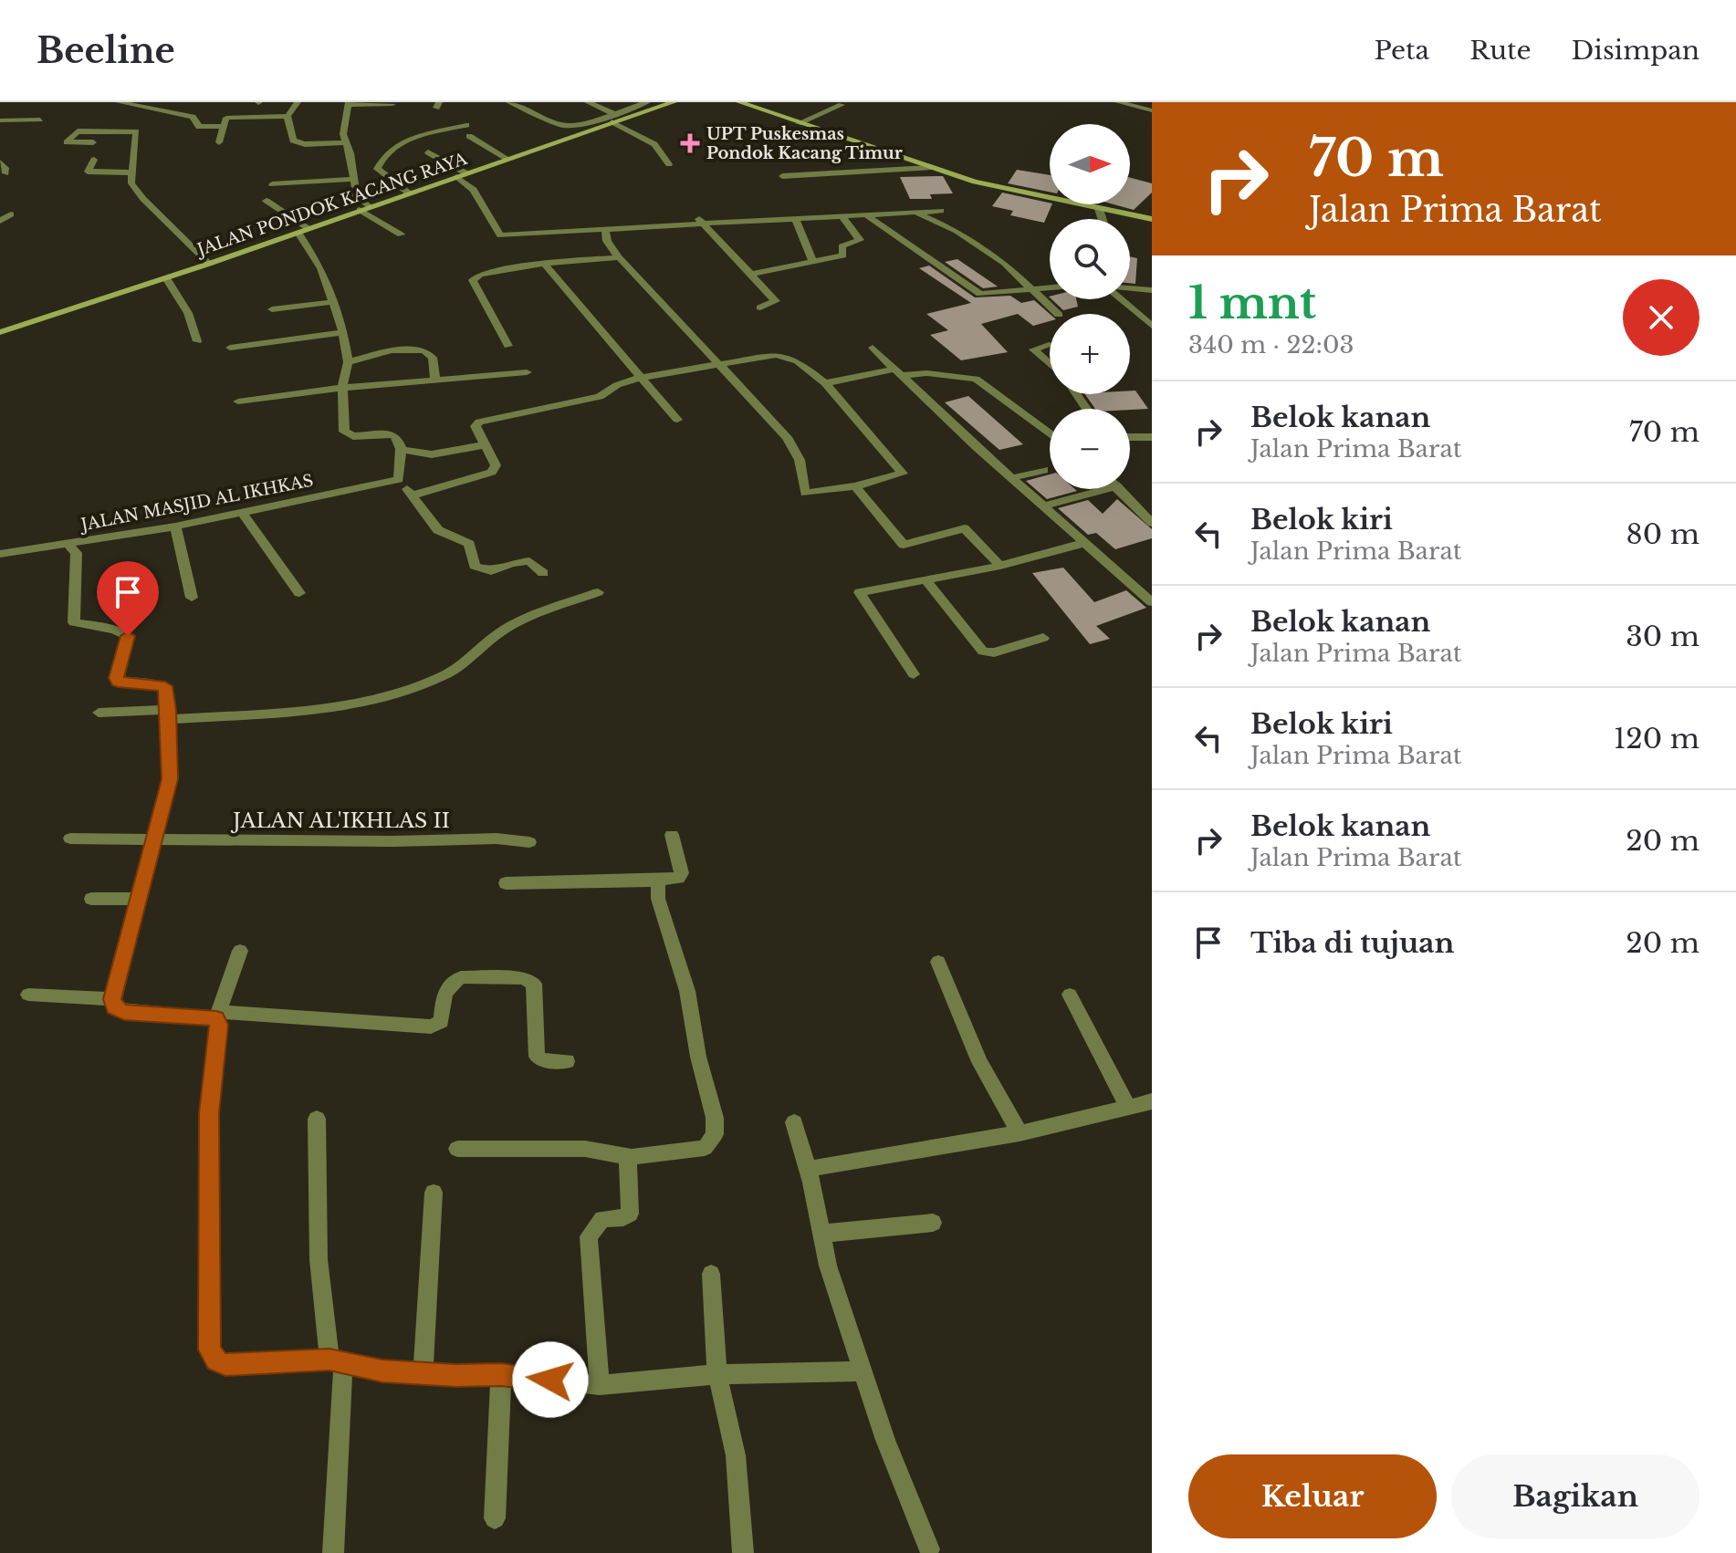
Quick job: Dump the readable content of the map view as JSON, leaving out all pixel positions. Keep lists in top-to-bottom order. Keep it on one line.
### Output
{"streets":{"main road":["JALAN PONDOK KACANG RAYA"],"street":["JALAN MASJID AL IKHKAS","JALAN AL'IKHLAS II"]},"places":{"health":["UPT Puskesmas Pondok Kacang Timur"]},"north":"right","page":{"header":"Beeline","nav":["Peta","Rute","Disimpan"],"turn":["70 m","Jalan Prima Barat"],"map_buttons":["+","−"],"heading":["1 mnt","340 m · 22:03"],"list":[{"name":"Belok kanan","note":"Jalan Prima Barat","value":"70 m"},{"name":"Belok kiri","note":"Jalan Prima Barat","value":"80 m"},{"name":"Belok kanan","note":"Jalan Prima Barat","value":"30 m"},{"name":"Belok kiri","note":"Jalan Prima Barat","value":"120 m"},{"name":"Belok kanan","note":"Jalan Prima Barat","value":"20 m"},{"name":"Tiba di tujuan","value":"20 m"}],"buttons":["Keluar","Bagikan"]}}
